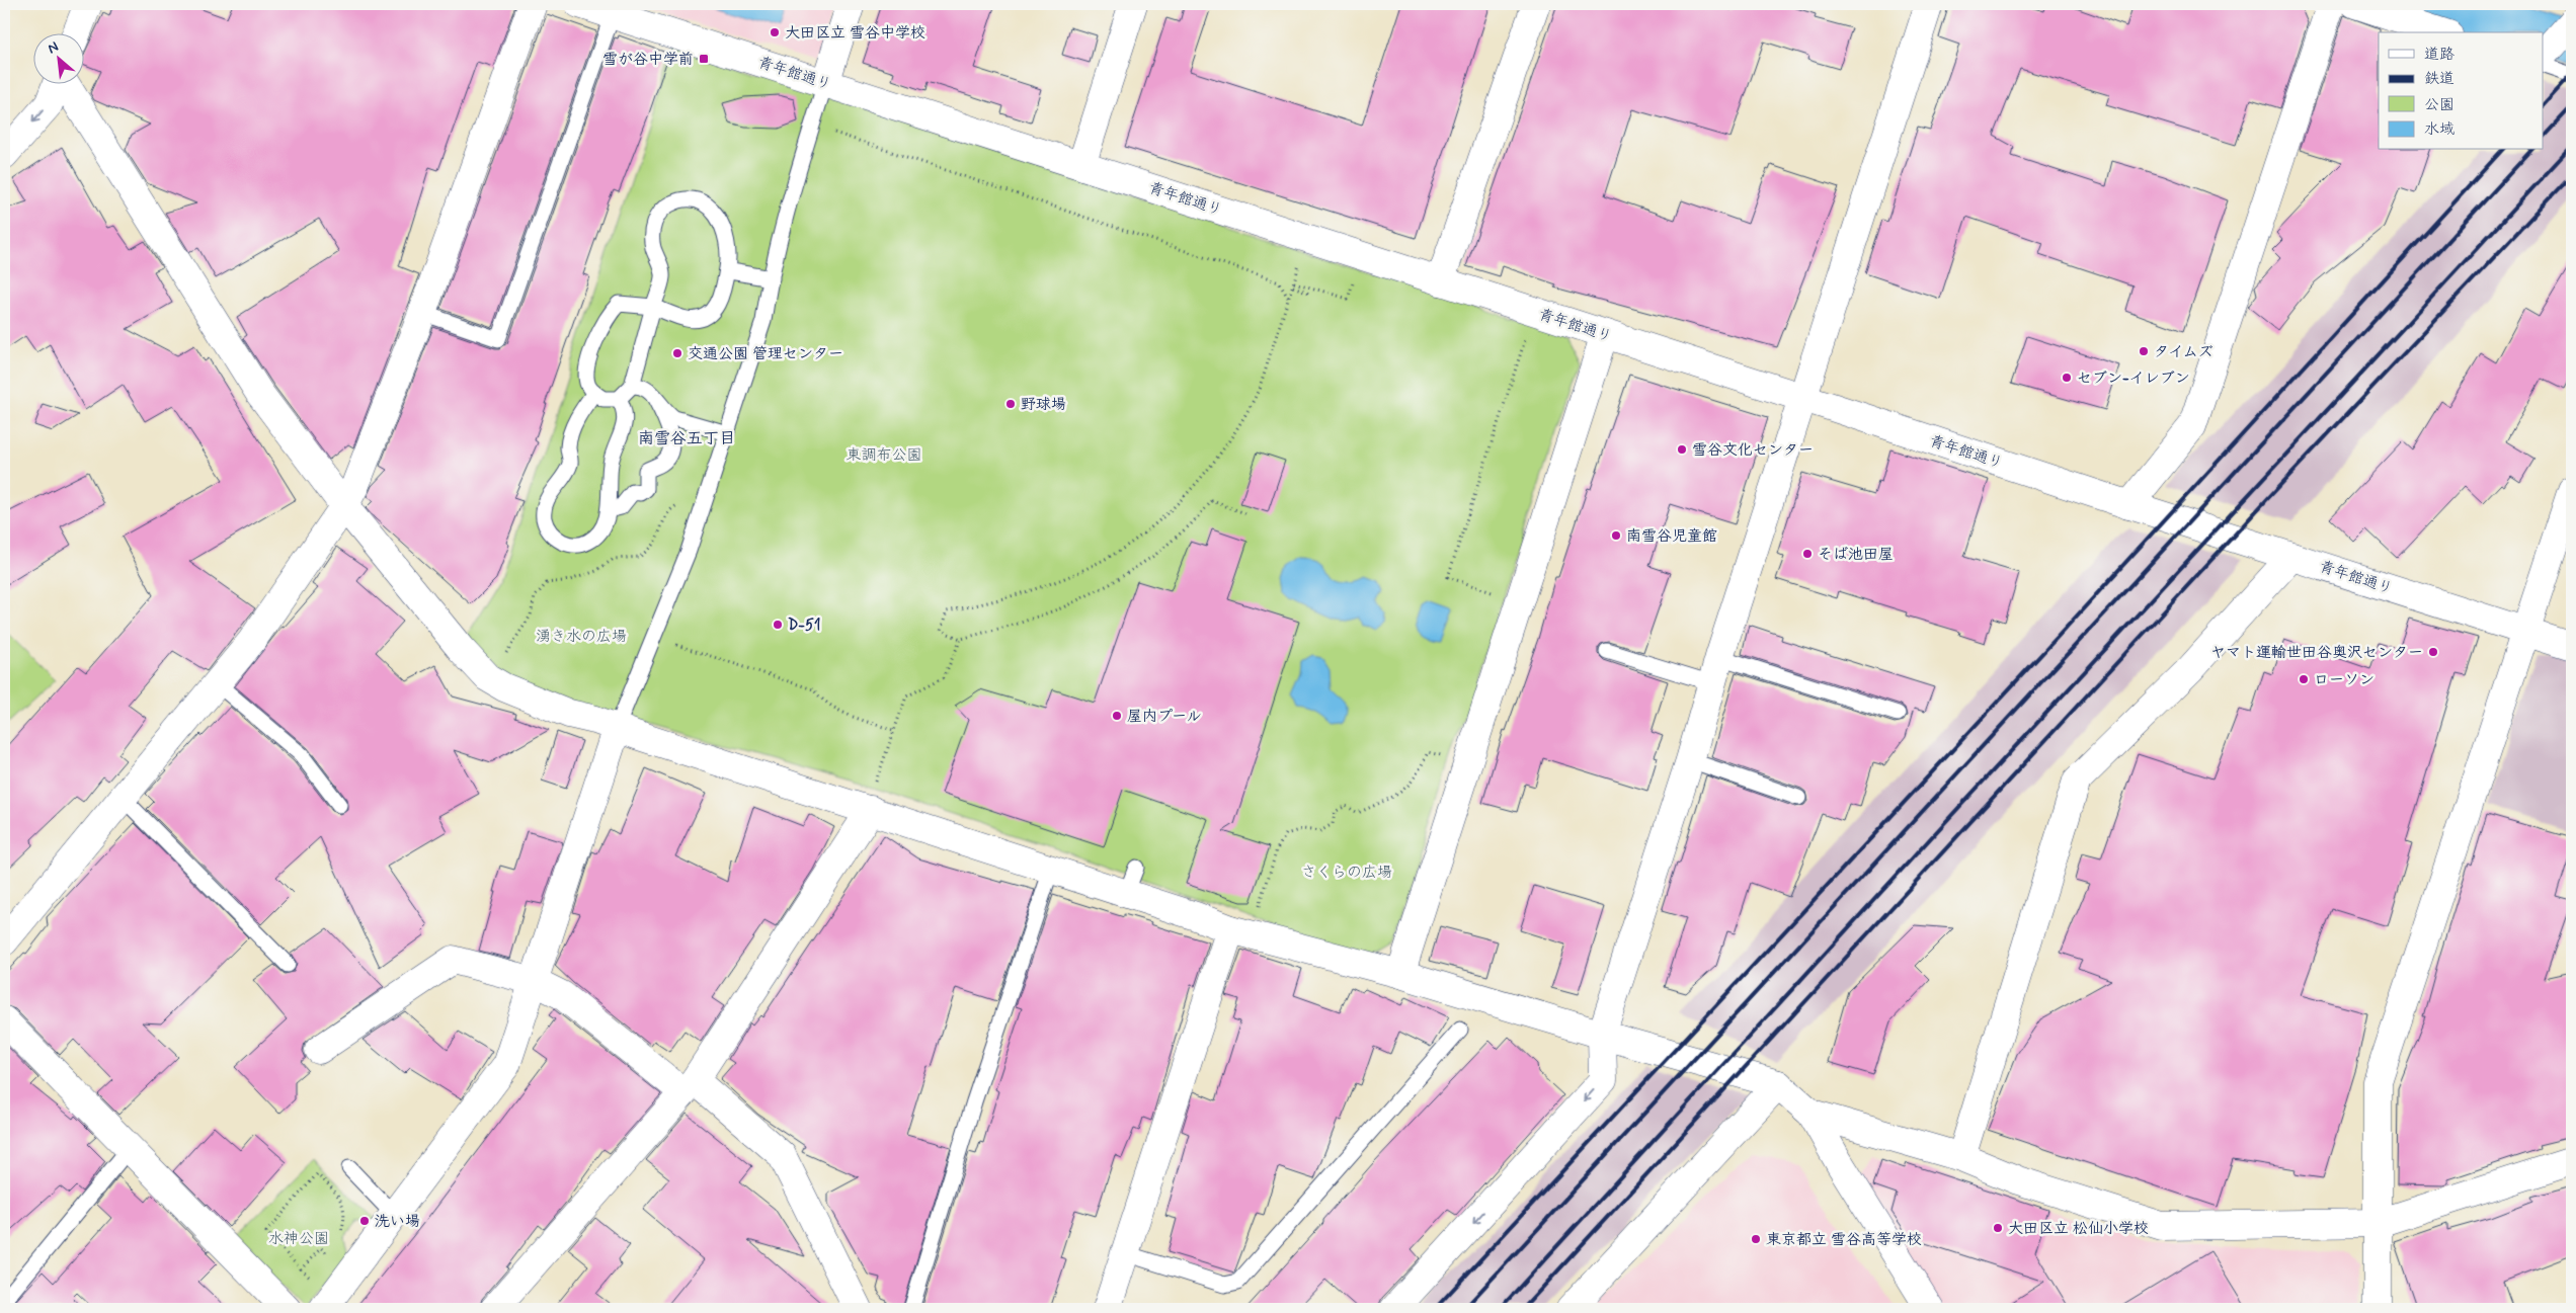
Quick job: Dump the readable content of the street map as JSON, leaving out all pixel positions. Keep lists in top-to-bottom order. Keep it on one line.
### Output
{"streets":{"street":["青年館通り"]},"districts":["南雪谷五丁目"],"parks":["東調布公園","湧き水の広場","さくらの広場","水神公園"],"places":{"other":["大田区立 雪谷中学校","タイムズ","交通公園 管理センター","セブン-イレブン","野球場","雪谷文化センター","南雪谷児童館","そば池田屋","D-51","ヤマト運輸世田谷奥沢センター","ローソン","屋内プール","洗い場","大田区立 松仙小学校","東京都立 雪谷高等学校"],"transit":["雪が谷中学前"]},"legend":["道路","鉄道","公園","水域"],"north":"top left"}
